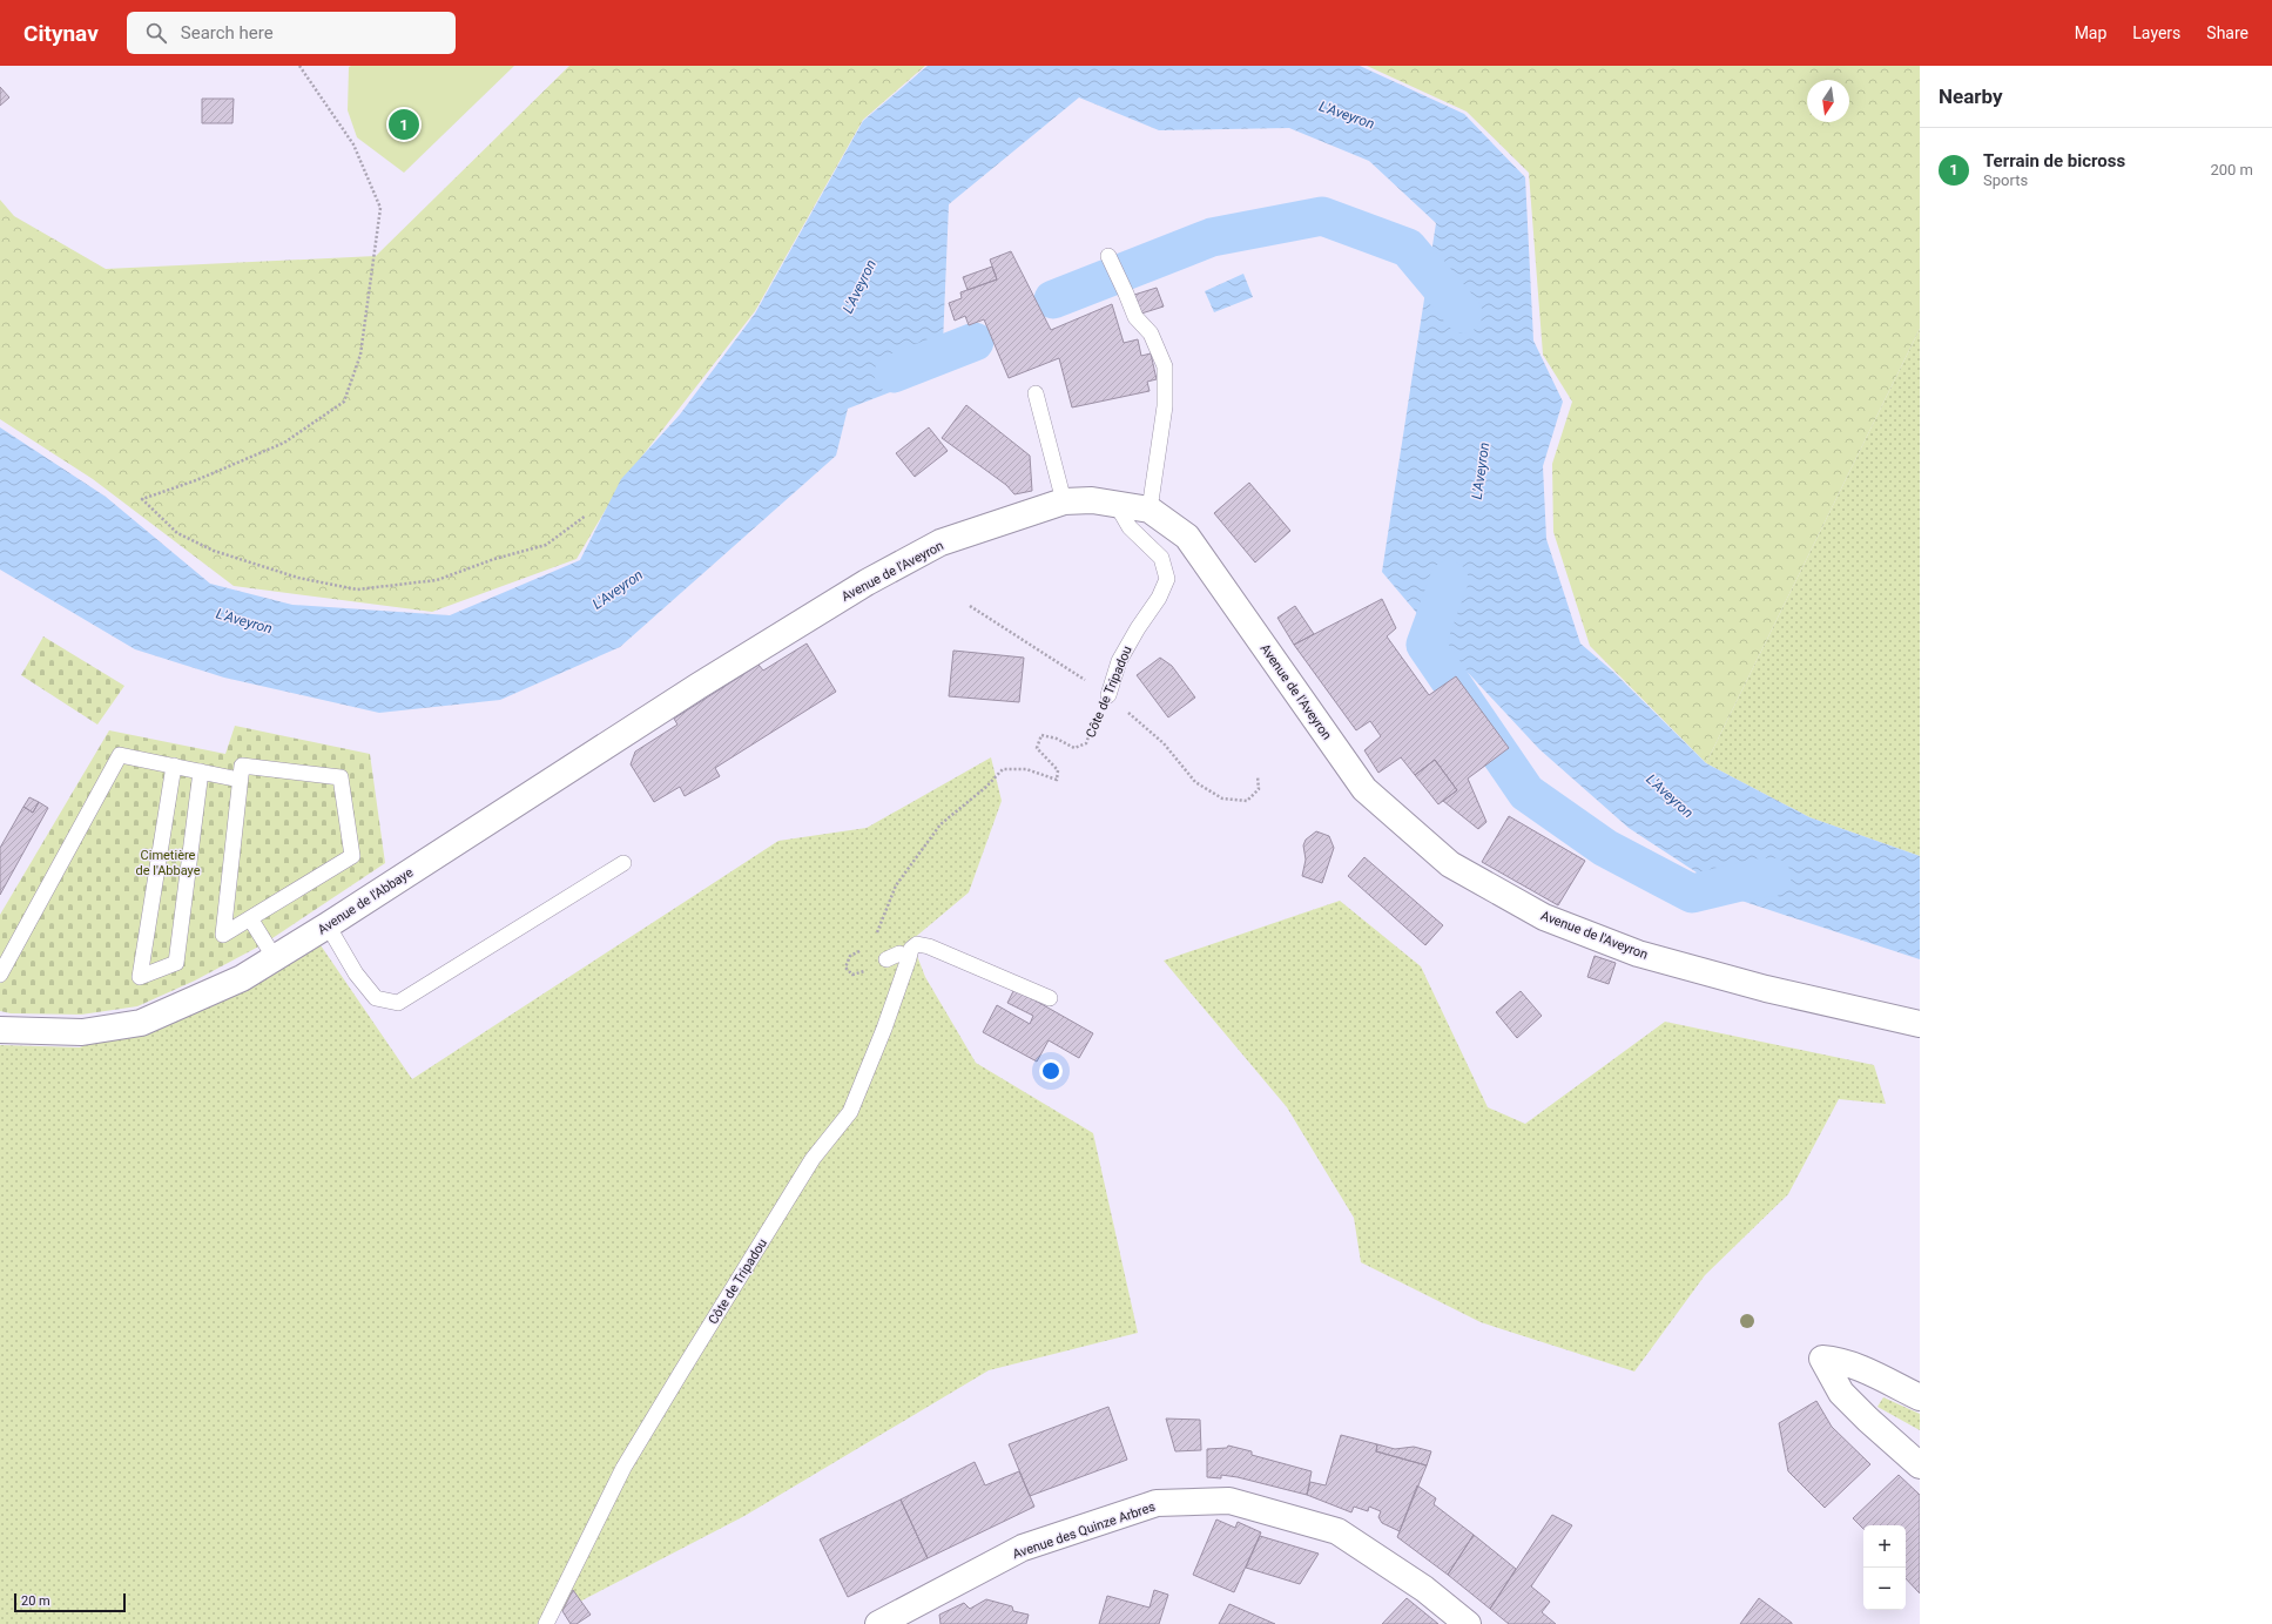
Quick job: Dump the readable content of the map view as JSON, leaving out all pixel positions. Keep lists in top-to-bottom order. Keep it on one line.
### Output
{"streets":{"street":["Avenue de l'Aveyron","Avenue de l'Abbaye","Avenue des Quinze Arbres"],"lane":["Côte de Tripadou"]},"crossings":[["Avenue de l'Aveyron","Côte de Tripadou"],["Avenue de l'Aveyron","Avenue de l'Abbaye"]],"water":["L'Aveyron"],"parks":["Cimetière de l'Abbaye"],"scale_bar":"20 m","north":"bottom","page":{"header":"Citynav","search":"Search here","nav":["Map","Layers","Share"],"heading":"Nearby","pins":"1","list":[{"mark":"1","name":"Terrain de bicross","note":"Sports","value":"200 m"}],"map_buttons":["+","−"],"scale":"20 m"}}
